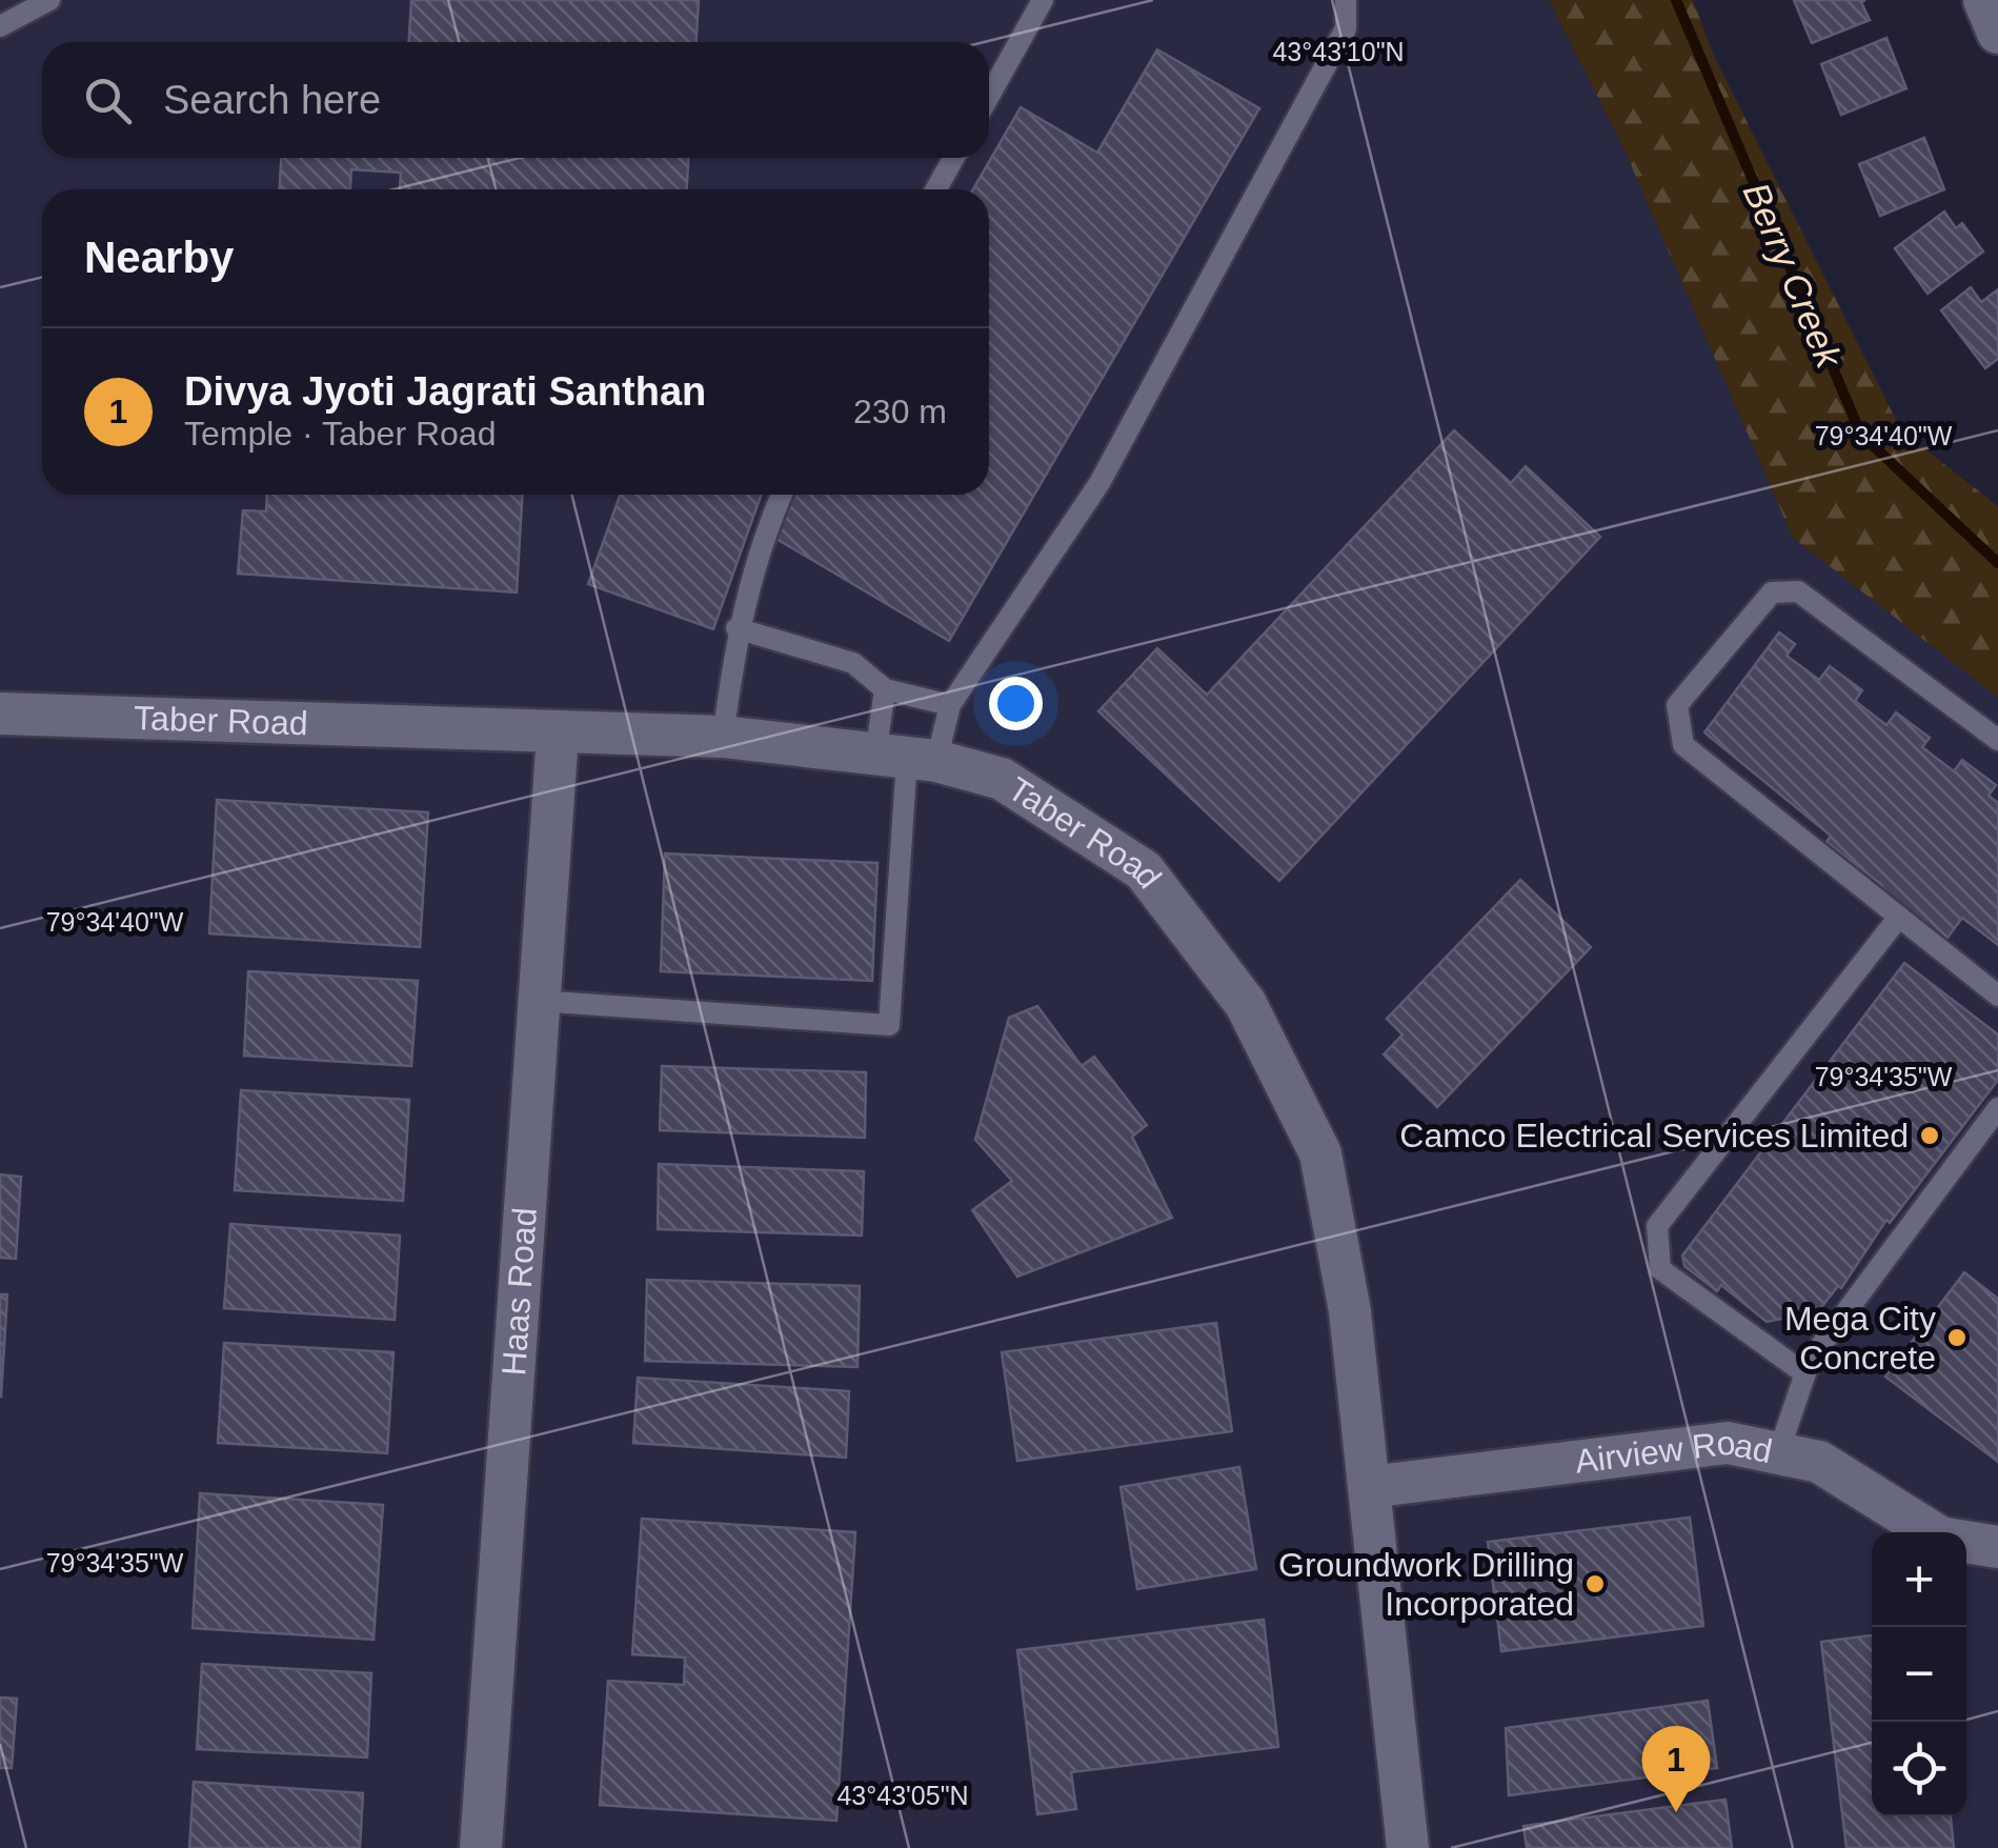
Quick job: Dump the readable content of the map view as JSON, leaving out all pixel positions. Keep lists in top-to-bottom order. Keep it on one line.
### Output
{"streets":{"street":["Taber Road","Haas Road","Airview Road"]},"crossings":[["Taber Road","Haas Road"],["Taber Road","Airview Road"]],"water":["Berry Creek"],"places":["Camco Electrical Services Limited","Mega City Concrete","Groundwork Drilling Incorporated"],"page":{"search":"Search here","heading":"Nearby","list":[{"mark":"1","name":"Divya Jyoti Jagrati Santhan","note":"Temple · Taber Road","value":"230 m"}],"map_buttons":["+","−"],"pins":"1"},"coordinates":["43°43'10\"N","79°34'40\"W","79°34'35\"W","43°43'05\"N"]}
